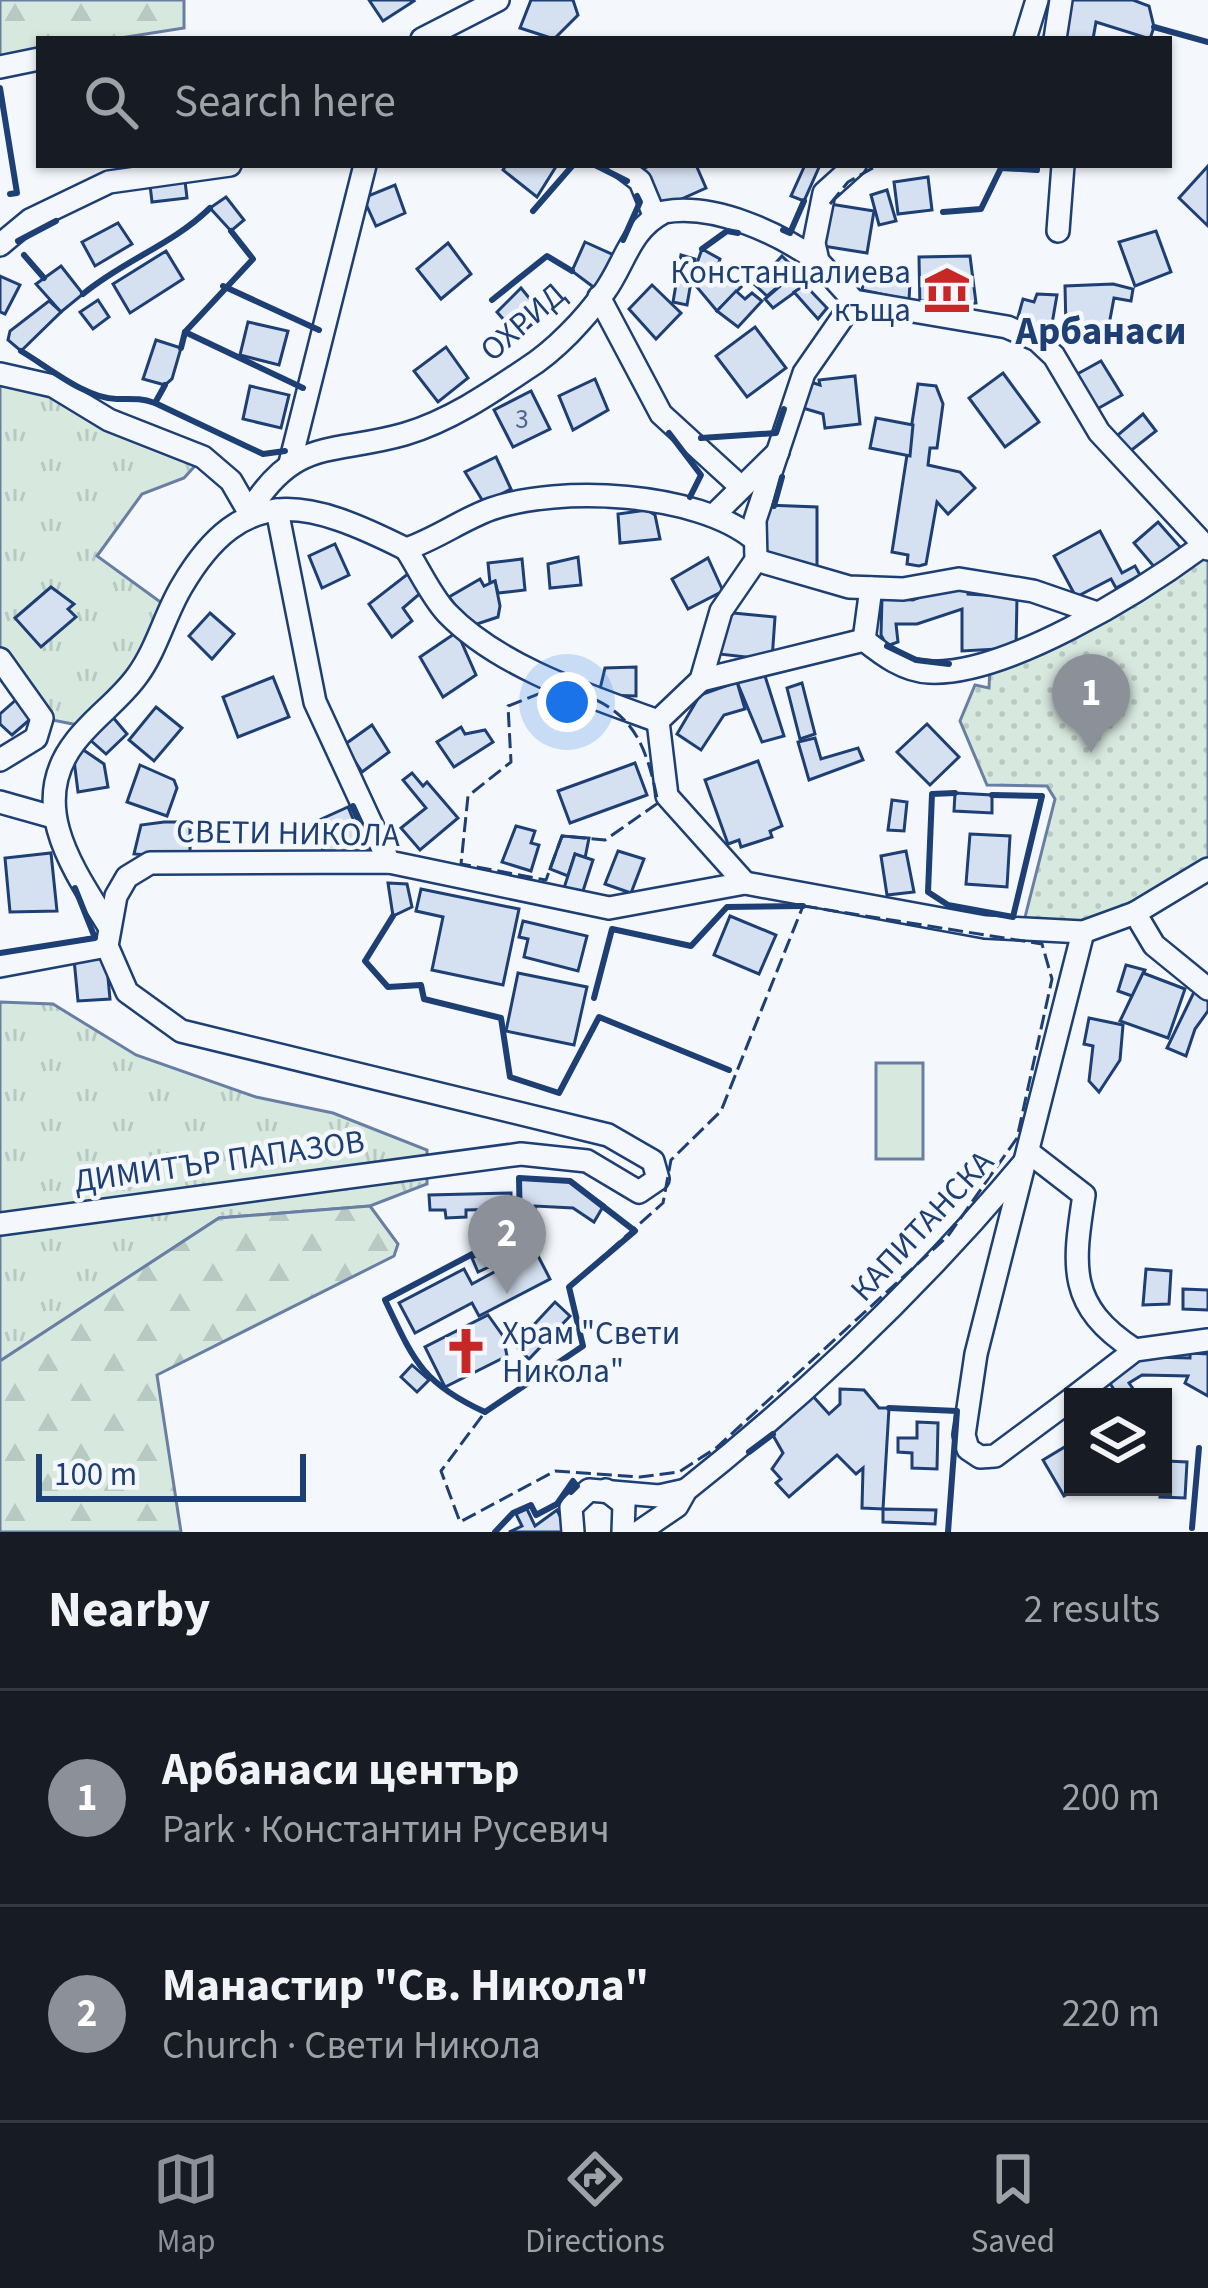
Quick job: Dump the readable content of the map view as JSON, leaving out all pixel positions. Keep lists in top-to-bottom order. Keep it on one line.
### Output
{"streets":{"street":["ОХРИД","СВЕТИ НИКОЛА","ДИМИТЪР ПАПАЗОВ","КАПИТАНСКА"]},"crossings":[["СВЕТИ НИКОЛА","ДИМИТЪР ПАПАЗОВ"],["СВЕТИ НИКОЛА","КАПИТАНСКА"]],"districts":["Арбанаси"],"places":{"museum":["Констанцалиева къща"],"church":["Храм \"Свети Никола\""]},"house_numbers":["3"],"scale_bar":"100 m","page":{"search":"Search here","pins":["1","2"],"scale":"100 m","heading":["Nearby","2 results"],"list":[{"mark":"1","name":"Арбанаси център","note":"Park · Константин Русевич","value":"200 m"},{"mark":"2","name":"Манастир \"Св. Никола\"","note":"Church · Свети Никола","value":"220 m"}],"nav":["Map","Directions","Saved"]}}
